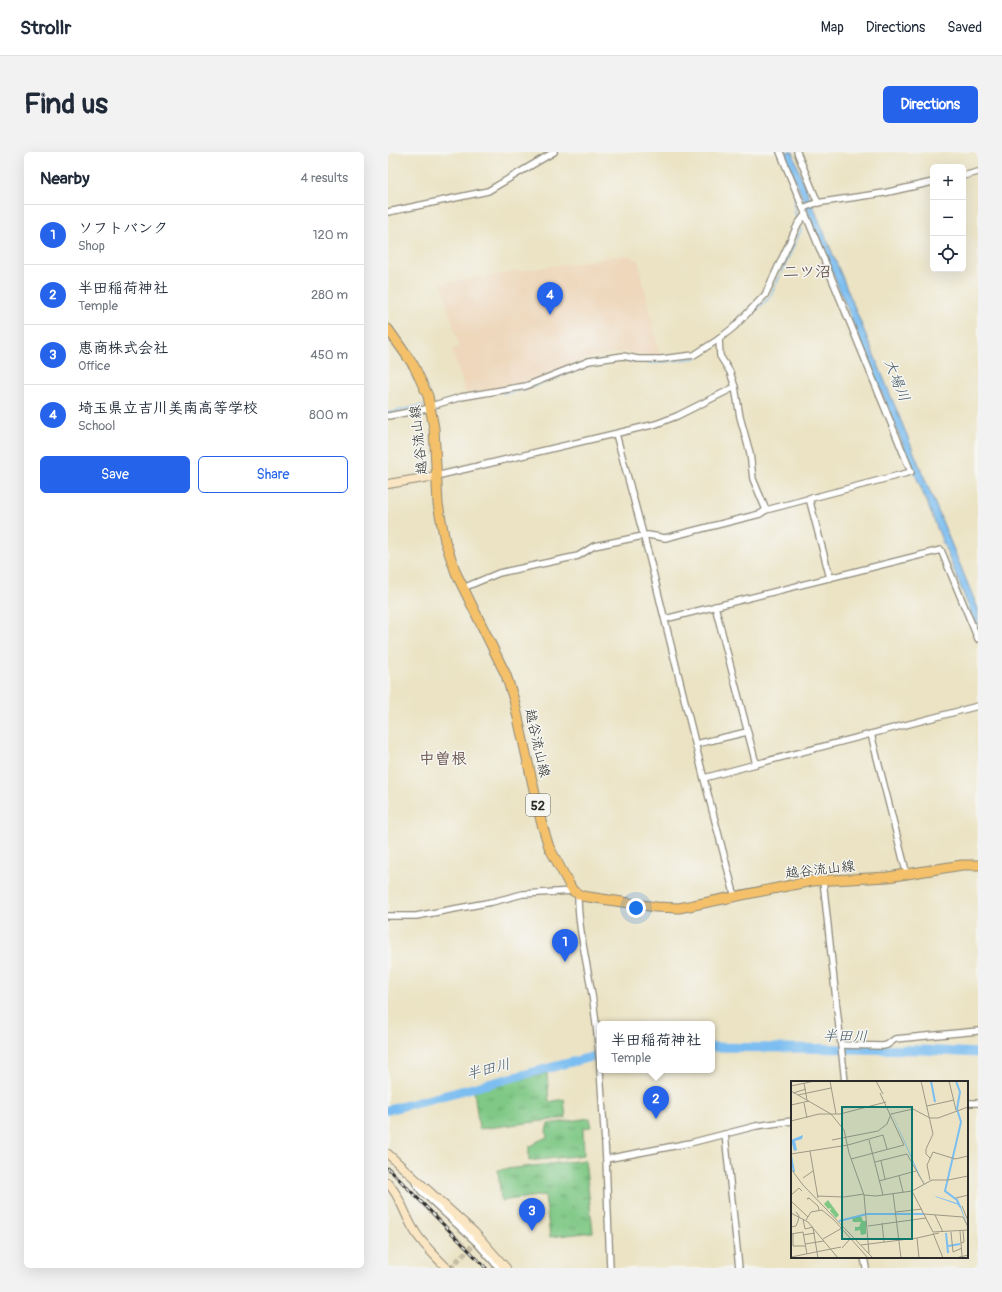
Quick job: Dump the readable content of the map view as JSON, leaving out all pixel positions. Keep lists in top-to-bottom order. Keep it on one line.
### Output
{"streets":{"main road":["越谷流山線","52"]},"districts":["二ツ沼","中曽根"],"water":["大場川","半田川"],"page":{"header":"Strollr","nav":["Map","Directions","Saved"],"buttons":["Directions",["Save","Share"]],"title":"Find us","heading":["Nearby","4 results"],"map_buttons":["+","−"],"list":[{"mark":"1","name":"ソフトバンク","note":"Shop","value":"120 m"},{"mark":"2","name":"半田稲荷神社","note":"Temple","value":"280 m"},{"mark":"3","name":"恵商株式会社","note":"Office","value":"450 m"},{"mark":"4","name":"埼玉県立吉川美南高等学校","note":"School","value":"800 m"}],"pins":["4","1","2","3"],"popup":["半田稲荷神社","Temple"]}}
